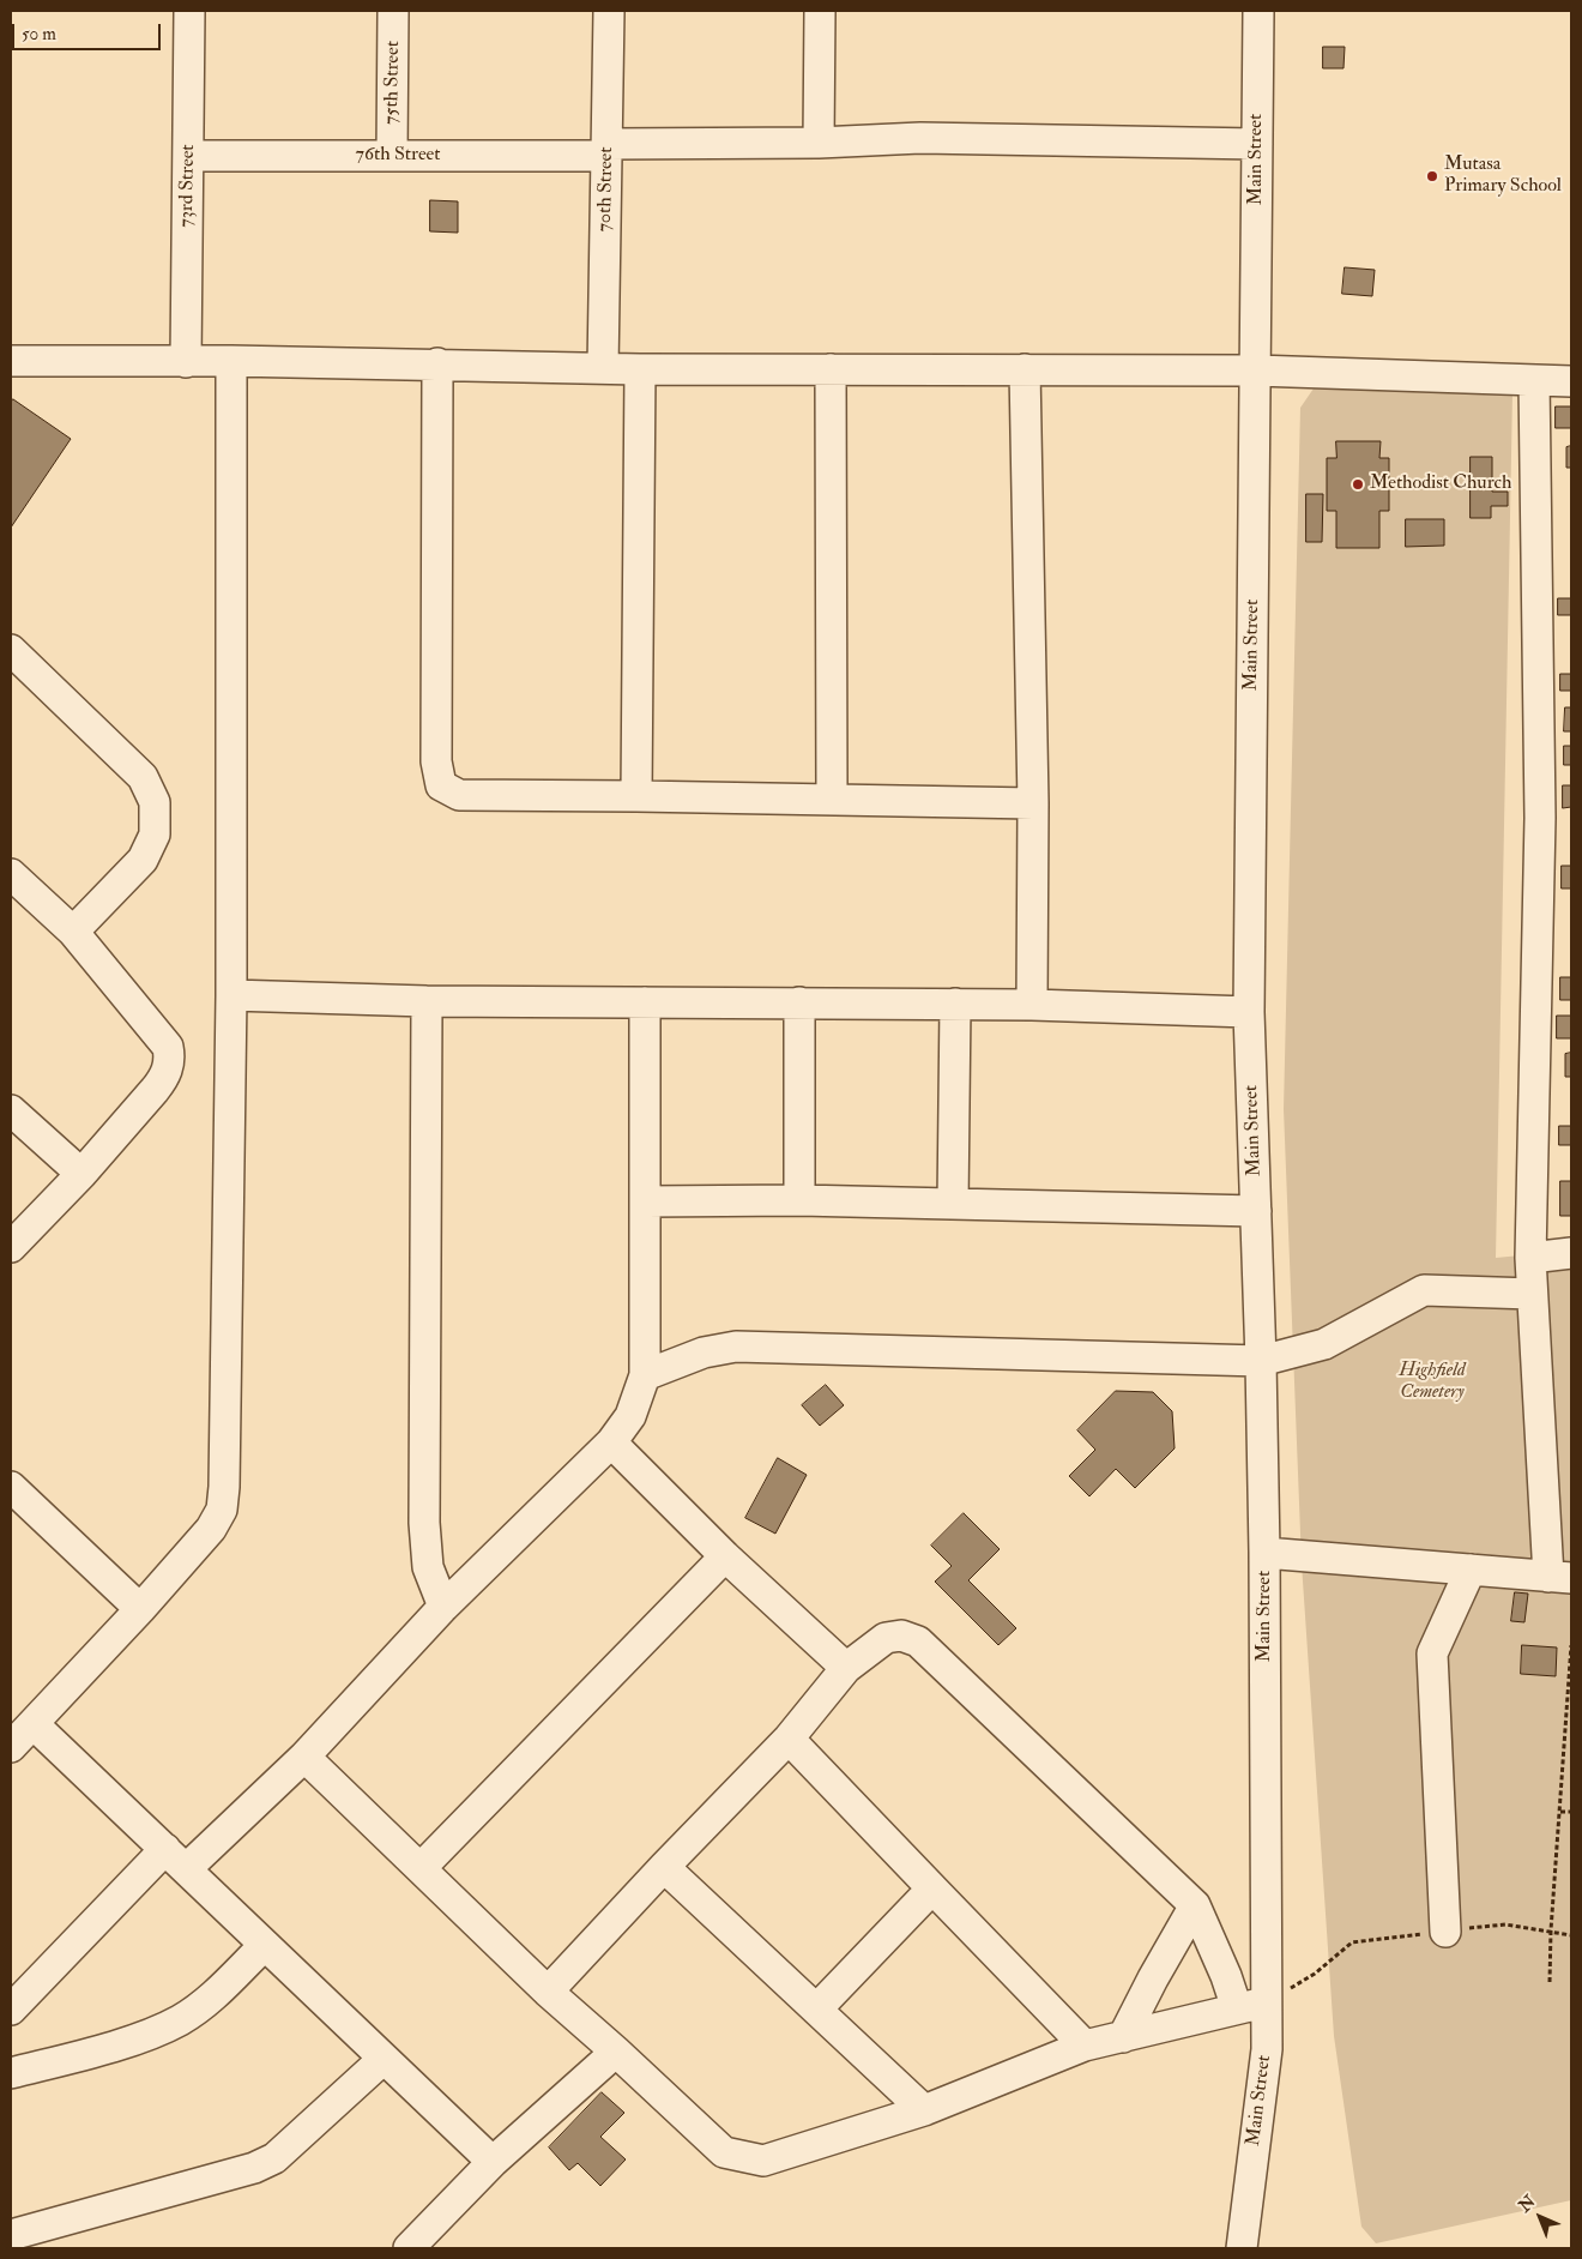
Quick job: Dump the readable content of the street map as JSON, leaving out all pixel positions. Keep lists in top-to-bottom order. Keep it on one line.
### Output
{"streets":{"street":["75th Street","76th Street","Main Street","73rd Street","70th Street"]},"crossings":[["75th Street","76th Street"],["76th Street","Main Street"],["76th Street","73rd Street"],["76th Street","70th Street"]],"parks":["Highfield Cemetery"],"places":["Mutasa Primary School","Methodist Church"],"scale_bar":"50 m","north":"top left"}
